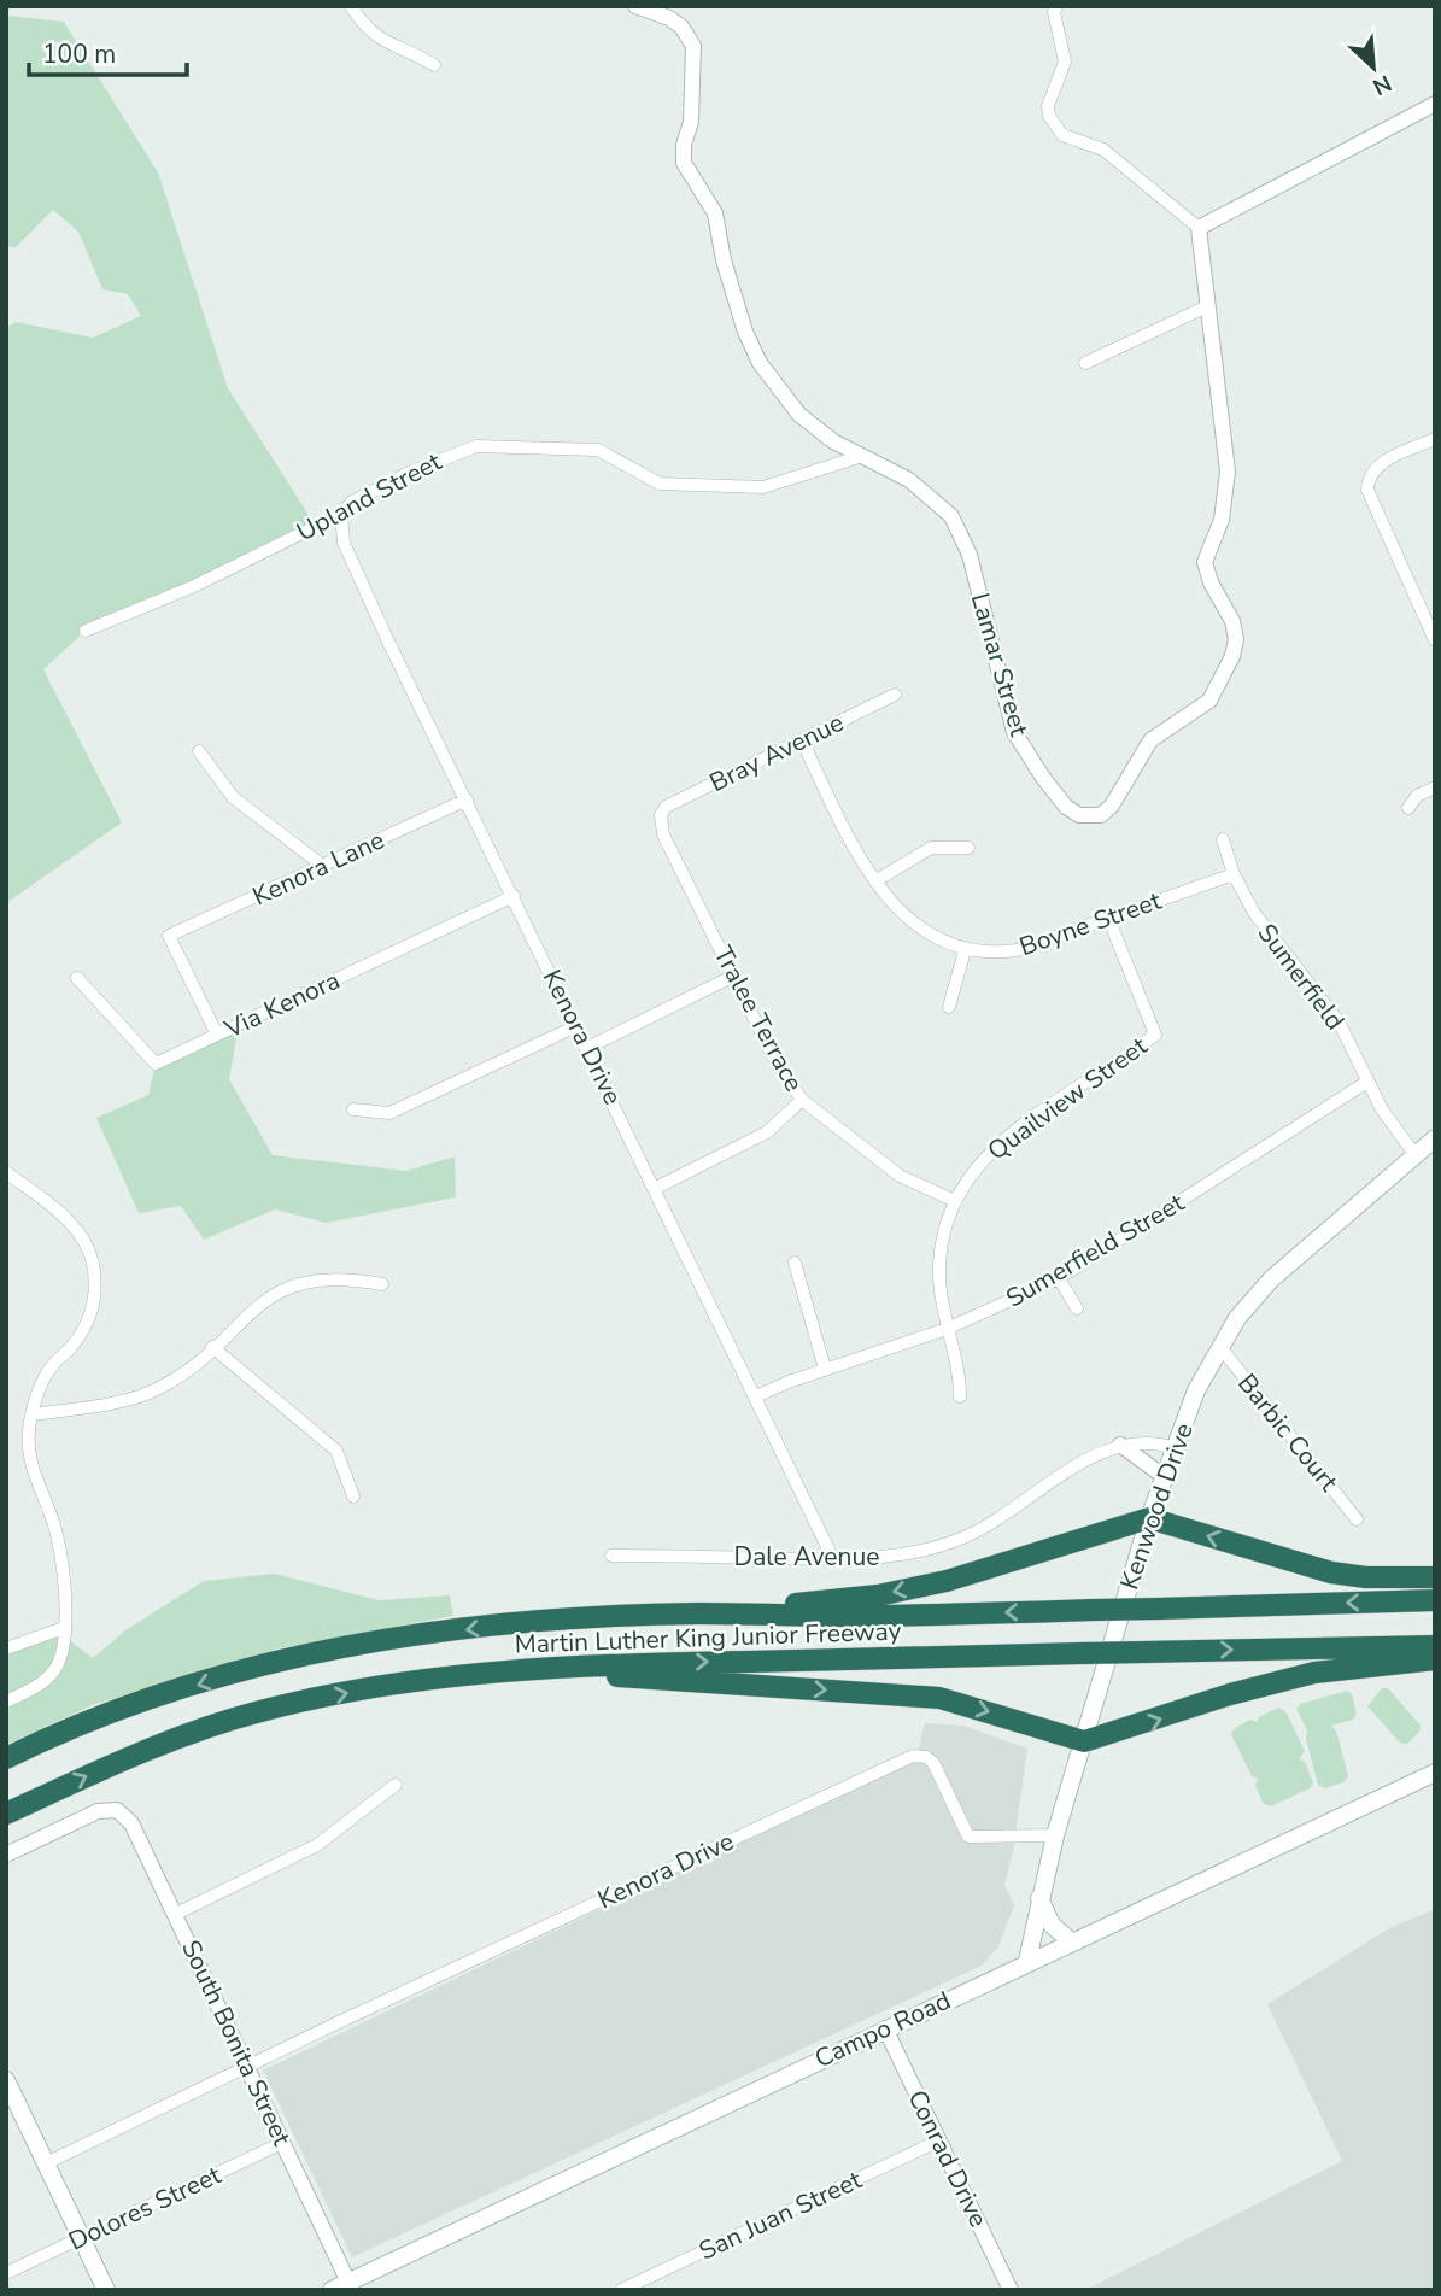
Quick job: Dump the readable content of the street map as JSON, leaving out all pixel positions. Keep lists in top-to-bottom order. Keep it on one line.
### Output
{"streets":{"highway":["Martin Luther King Junior Freeway"],"main road":["Kenwood Drive","Campo Road"],"street":["Upland Street","Lamar Street","Bray Avenue","Kenora Lane","Boyne Street","Sumerfield","Via Kenora","Tralee Terrace","Kenora Drive","Quailview Street","Sumerfield Street","Barbic Court","Dale Avenue","South Bonita Street","Conrad Drive","Dolores Street","San Juan Street"]},"crossings":[["Upland Street","Lamar Street"],["Upland Street","Kenora Drive"],["Bray Avenue","Boyne Street"],["Bray Avenue","Tralee Terrace"],["Kenora Lane","Via Kenora"],["Kenora Lane","Kenora Drive"],["Boyne Street","Sumerfield"],["Boyne Street","Quailview Street"],["Sumerfield","Sumerfield Street"],["Sumerfield","Kenwood Drive"],["Via Kenora","Kenora Drive"],["Tralee Terrace","Quailview Street"],["Kenora Drive","Sumerfield Street"],["Kenora Drive","Kenwood Drive"],["Kenora Drive","Dale Avenue"],["Kenora Drive","South Bonita Street"],["Quailview Street","Sumerfield Street"],["Barbic Court","Kenwood Drive"],["Kenwood Drive","Dale Avenue"],["Kenwood Drive","Campo Road"],["Campo Road","South Bonita Street"],["Campo Road","Conrad Drive"],["South Bonita Street","Dolores Street"],["Conrad Drive","San Juan Street"]],"scale_bar":"100 m","north":"bottom right"}
